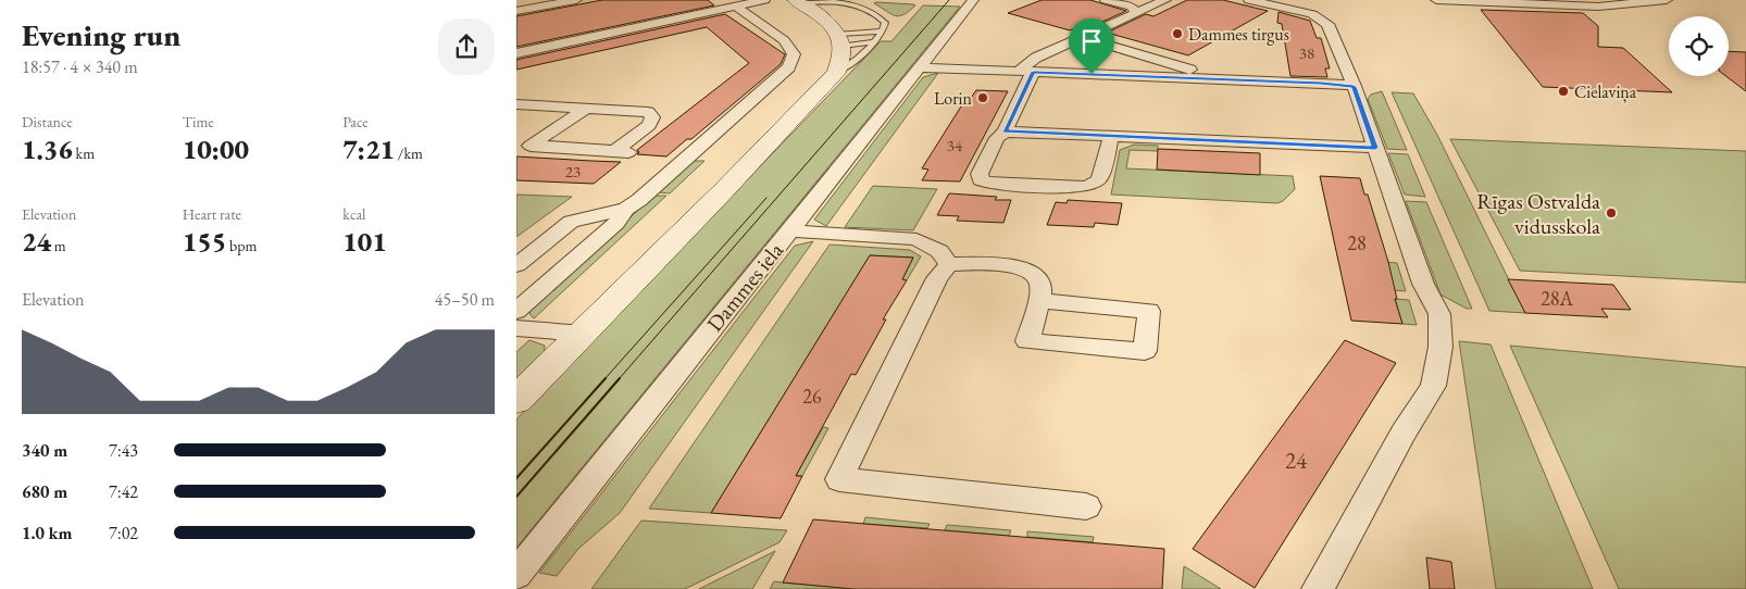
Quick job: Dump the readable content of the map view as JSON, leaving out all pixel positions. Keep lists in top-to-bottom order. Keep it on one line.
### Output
{"streets":{"street":["Dammes iela"]},"places":["Dammes tirgus","Cielaviņa","Lorin","Rīgas Ostvalda vidusskola"],"house_numbers":["38","34","23","28","28A","26","24"],"page":{"heading":["Evening run","18:57 · 4 × 340 m"],"stats":[["Distance","1.36 km"],["Time","10:00"],["Pace","7:21 /km"],["Elevation","24 m"],["Heart rate","155 bpm"],["kcal","101"]],"chart":["Elevation","45–50 m"],"list":[{"name":"340 m","note":"7:43"},{"name":"680 m","note":"7:42"},{"name":"1.0 km","note":"7:02"}]}}
